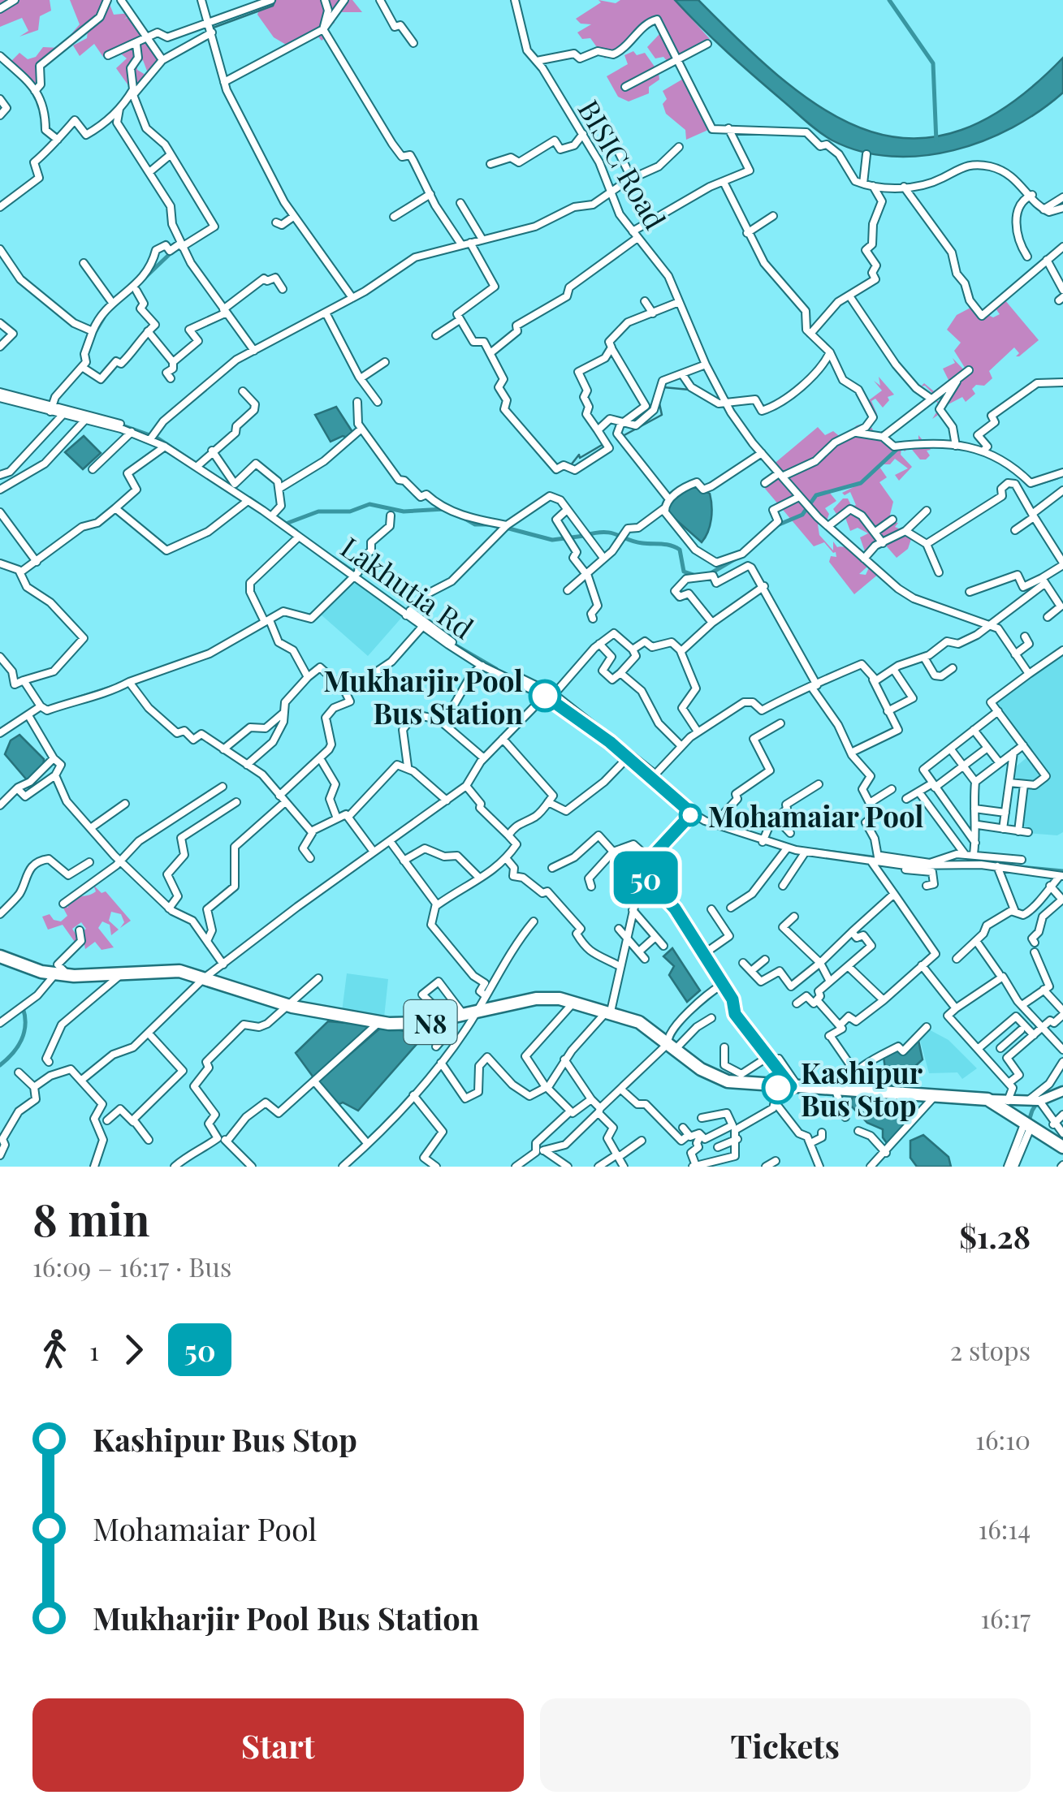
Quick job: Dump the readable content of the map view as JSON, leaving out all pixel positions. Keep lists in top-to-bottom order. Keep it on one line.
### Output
{"streets":{"highway":["N8"],"street":["BISIC Road","Lakhutia Rd"]},"places":["Mukharjir Pool Bus Station","Mohamaiar Pool","Kashipur Bus Stop"],"lines":["bus line 50"],"page":{"on_map":"50","heading":["8 min","16:09 – 16:17 · Bus","$1.28"],"legs":["1","50","2 stops"],"list":[{"name":"Kashipur Bus Stop","value":"16:10"},{"name":"Mohamaiar Pool","value":"16:14"},{"name":"Mukharjir Pool Bus Station","value":"16:17"}],"buttons":["Start","Tickets"]}}
